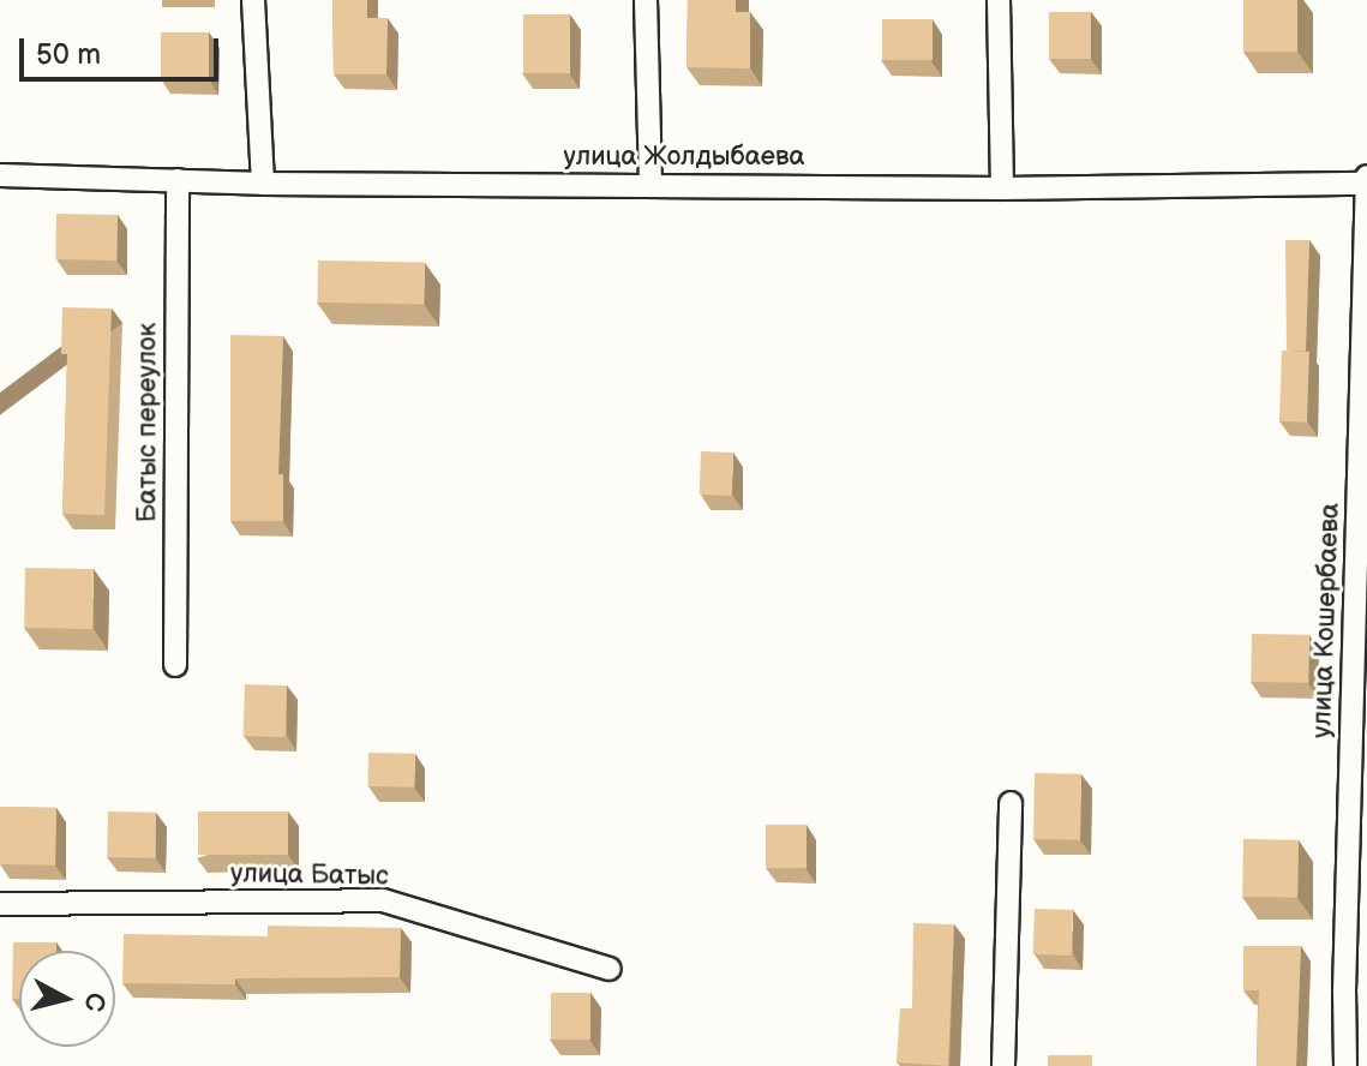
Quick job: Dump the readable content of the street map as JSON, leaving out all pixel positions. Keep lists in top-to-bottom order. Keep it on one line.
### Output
{"streets":{"street":["улица Жолдыбаева","Батыс переулок","улица Кошербаева","улица Батыс"]},"crossings":[["улица Жолдыбаева","Батыс переулок"],["улица Жолдыбаева","улица Кошербаева"]],"scale_bar":"50 m","north":"right"}
